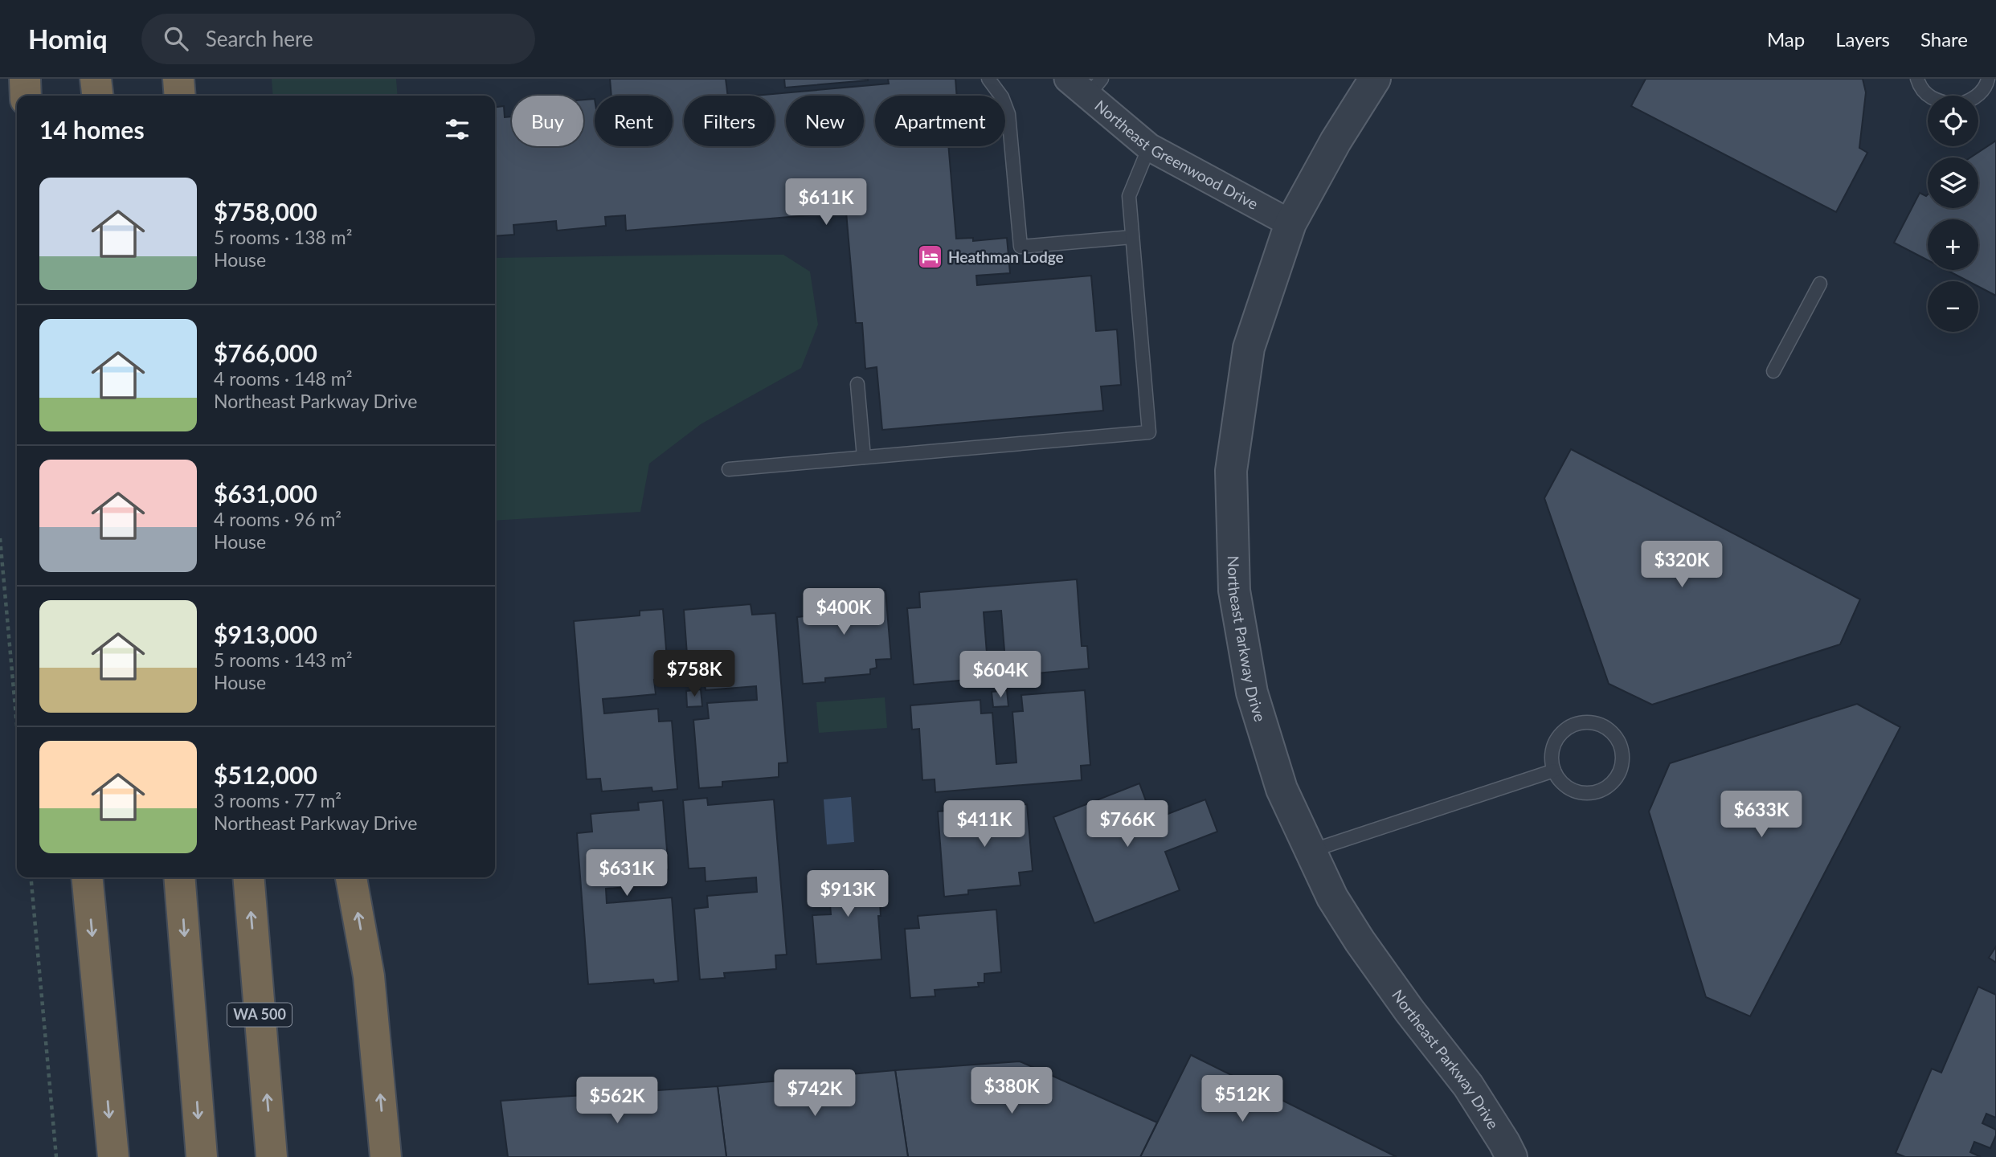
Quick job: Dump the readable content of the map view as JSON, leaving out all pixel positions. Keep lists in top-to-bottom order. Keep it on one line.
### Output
{"streets":{"highway":["WA 500"],"street":["Northeast Greenwood Drive","Northeast Parkway Drive"]},"crossings":[["Northeast Greenwood Drive","Northeast Parkway Drive"]],"places":{"hotel":["Heathman Lodge"]},"page":{"header":"Homiq","search":"Search here","nav":["Map","Layers","Share"],"map_buttons":["+","−"],"chip":["Buy","Rent","Filters","New","Apartment"],"heading":"14 homes","list":[{"name":"$758,000","note":"5 rooms · 138 m² · House"},{"name":"$766,000","note":"4 rooms · 148 m² · Northeast Parkway Drive"},{"name":"$631,000","note":"4 rooms · 96 m² · House"},{"name":"$913,000","note":"5 rooms · 143 m² · House"},{"name":"$512,000","note":"3 rooms · 77 m² · Northeast Parkway Drive"}],"price":["$611K","$320K","$400K","$758K","$604K","$633K","$411K","$766K","$631K","$913K","$380K","$742K","$512K","$562K"]}}
